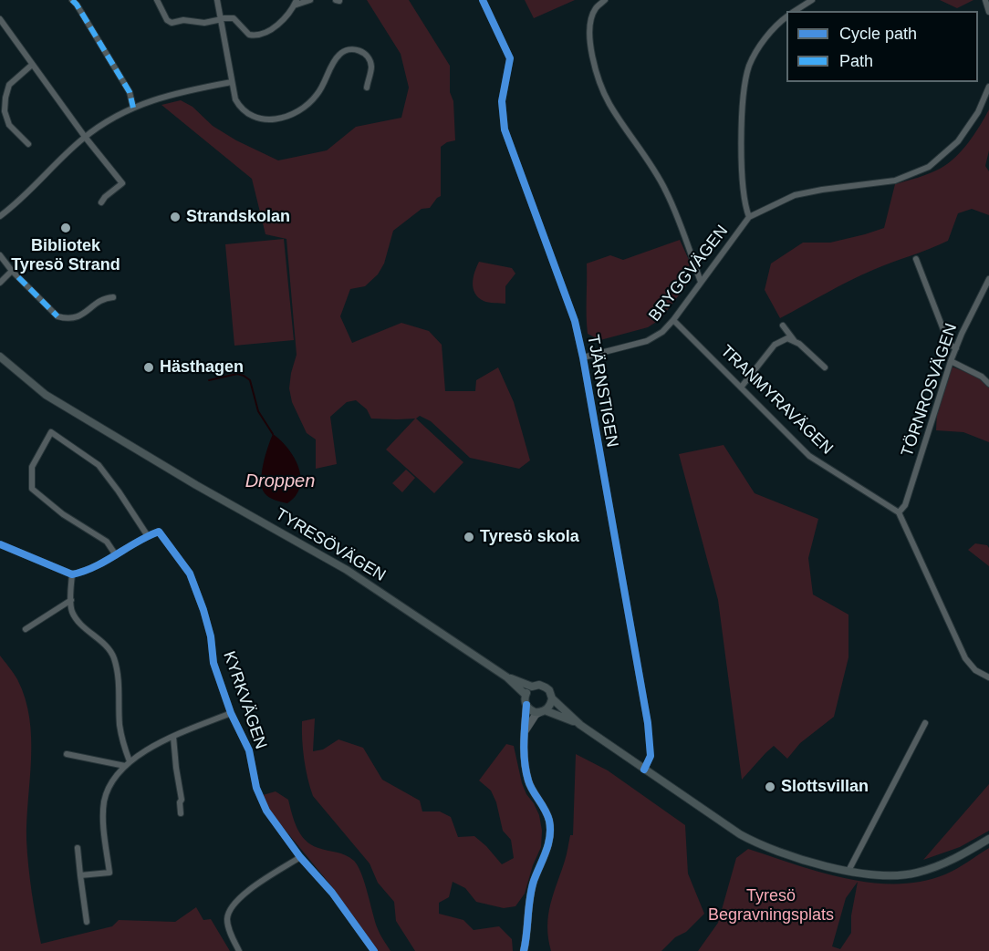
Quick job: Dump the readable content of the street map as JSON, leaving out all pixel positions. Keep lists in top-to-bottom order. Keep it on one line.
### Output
{"streets":{"main road":["TYRESÖVÄGEN"],"street":["BRYGGVÄGEN","TÖRNROSVÄGEN","TJÄRNSTIGEN","TRANMYRAVÄGEN","KYRKVÄGEN"]},"crossings":[["BRYGGVÄGEN","TJÄRNSTIGEN"],["BRYGGVÄGEN","TRANMYRAVÄGEN"],["TÖRNROSVÄGEN","TRANMYRAVÄGEN"],["TJÄRNSTIGEN","TYRESÖVÄGEN"]],"water":["Droppen"],"parks":["Tyresö Begravningsplats"],"places":["Strandskolan","Bibliotek Tyresö Strand","Hästhagen","Tyresö skola","Slottsvillan"],"legend":["Cycle path","Path"]}
